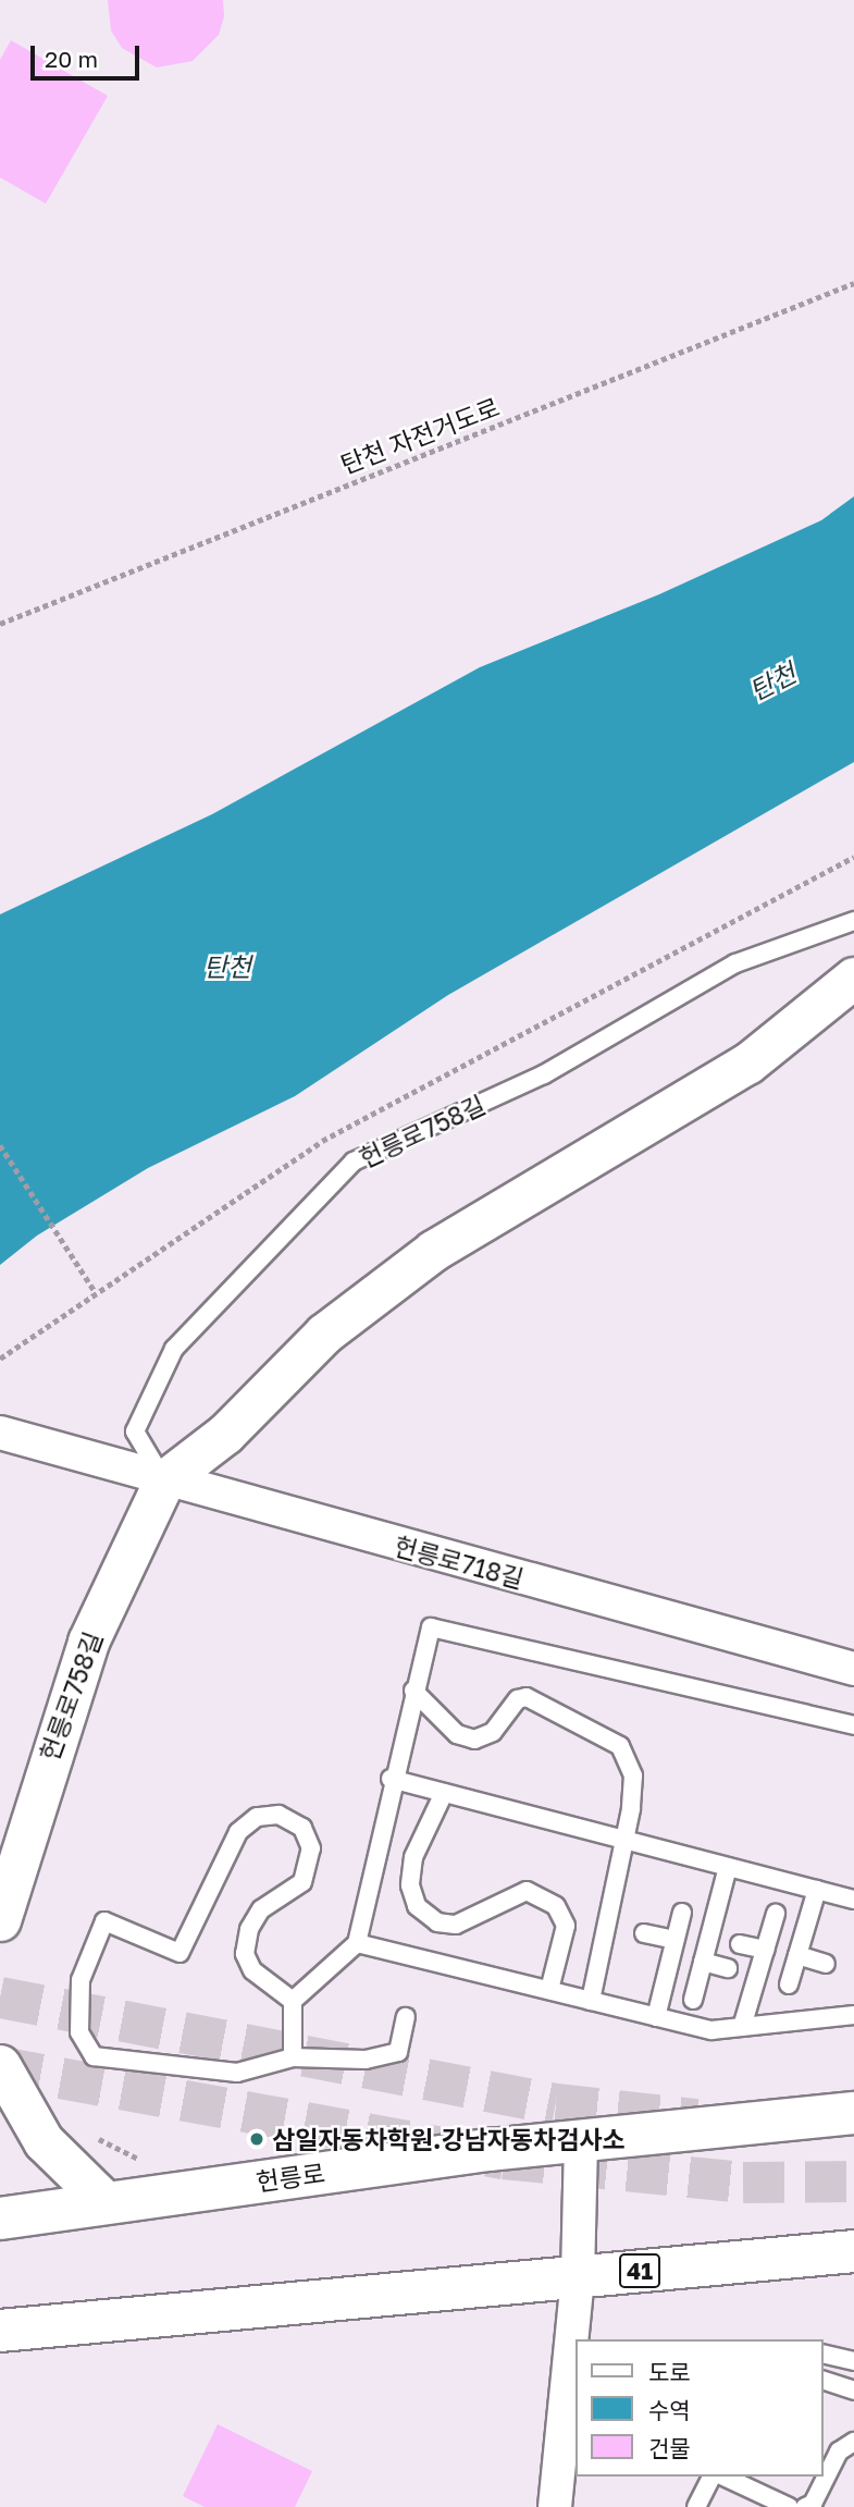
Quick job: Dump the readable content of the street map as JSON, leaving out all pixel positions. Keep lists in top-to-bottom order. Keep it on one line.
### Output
{"streets":{"main road":["헌릉로","41"],"street":["헌릉로758길","헌릉로718길"],"path":["탄천 자전거도로"]},"crossings":[["헌릉로758길","헌릉로718길"]],"water":["탄천"],"places":["삼일자동차학원.강남자동차검사소"],"legend":["도로","수역","건물"],"scale_bar":"20 m"}
